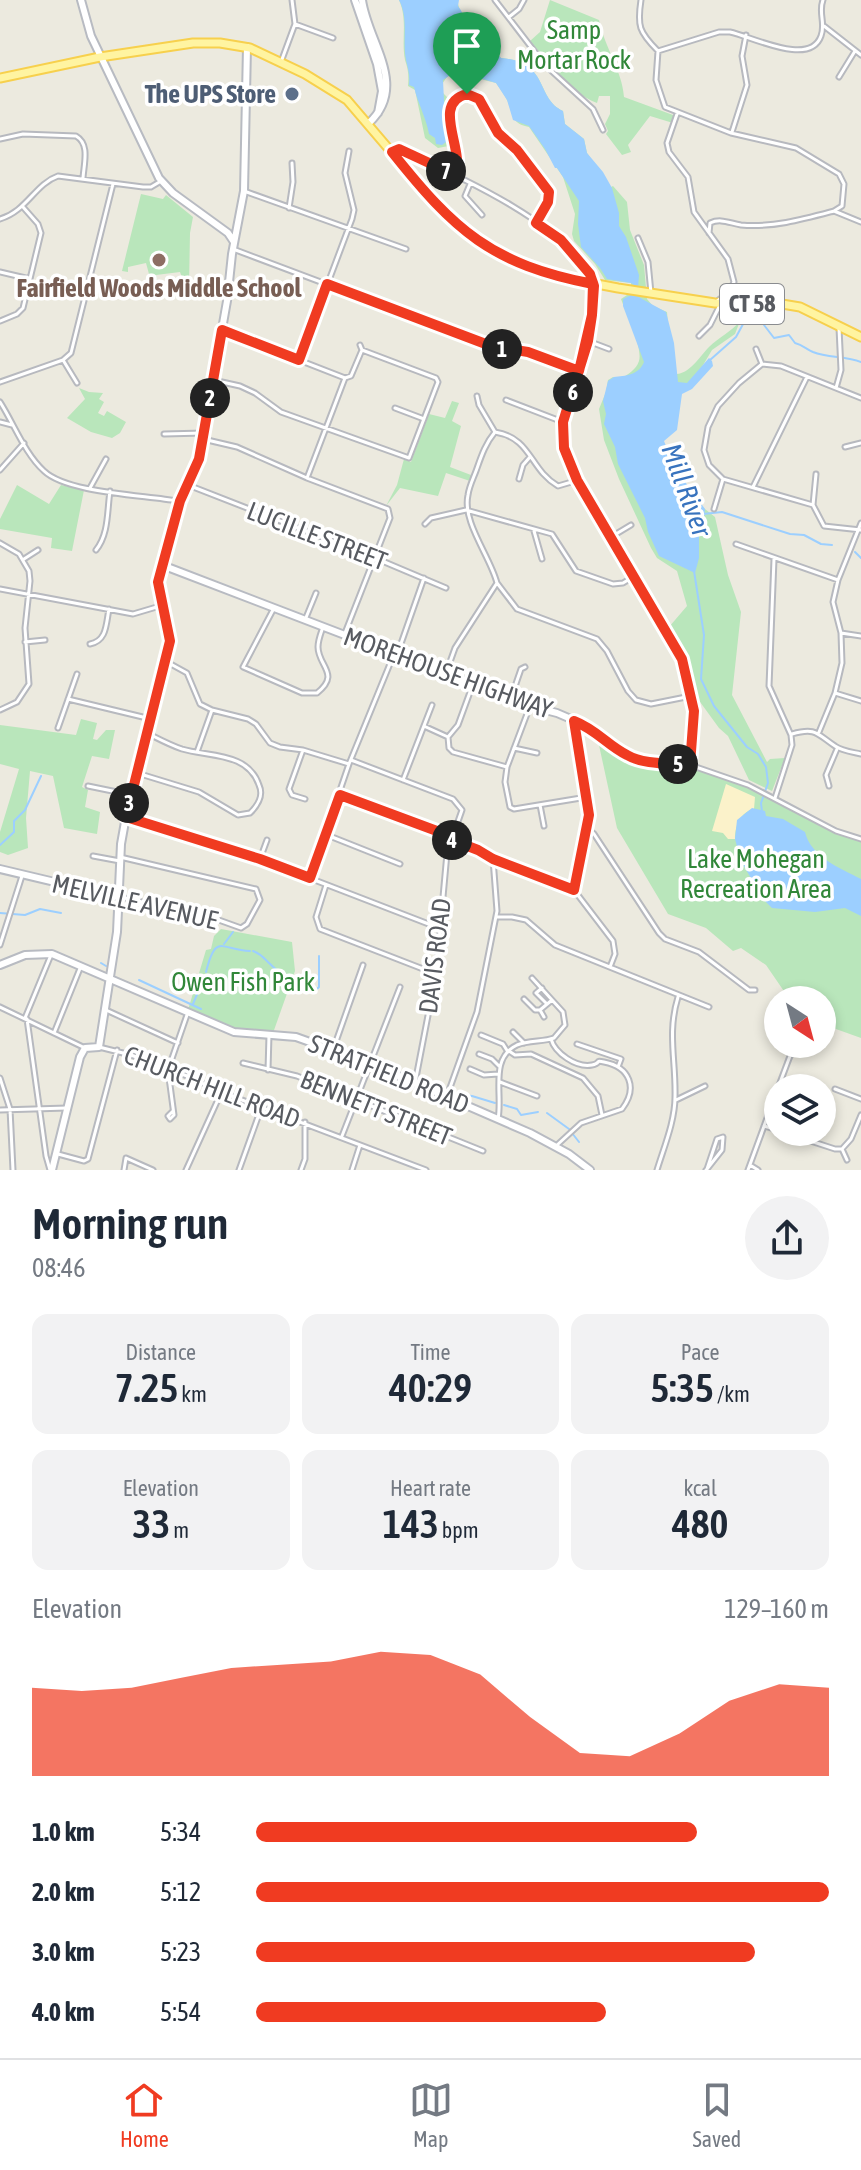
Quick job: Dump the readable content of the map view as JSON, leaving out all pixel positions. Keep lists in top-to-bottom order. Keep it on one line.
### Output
{"streets":{"main road":["CT 58","MOREHOUSE HIGHWAY","MELVILLE AVENUE","STRATFIELD ROAD","CHURCH HILL ROAD"],"street":["LUCILLE STREET","DAVIS ROAD","BENNETT STREET"]},"crossings":[["DAVIS ROAD","STRATFIELD ROAD"]],"water":["Mill River"],"parks":["Samp Mortar Rock","Lake Mohegan Recreation Area","Owen Fish Park"],"places":["The UPS Store","Fairfield Woods Middle School"],"north":"bottom right","page":{"pins":["7","1","6","2","5","3","4"],"heading":["Morning run","08:46"],"stats":[["Distance","7.25 km"],["Time","40:29"],["Pace","5:35 /km"],["Elevation","33 m"],["Heart rate","143 bpm"],["kcal","480"]],"chart":["Elevation","129–160 m"],"list":[{"name":"1.0 km","note":"5:34"},{"name":"2.0 km","note":"5:12"},{"name":"3.0 km","note":"5:23"},{"name":"4.0 km","note":"5:54"}],"tabs":["Home","Map","Saved"]}}
